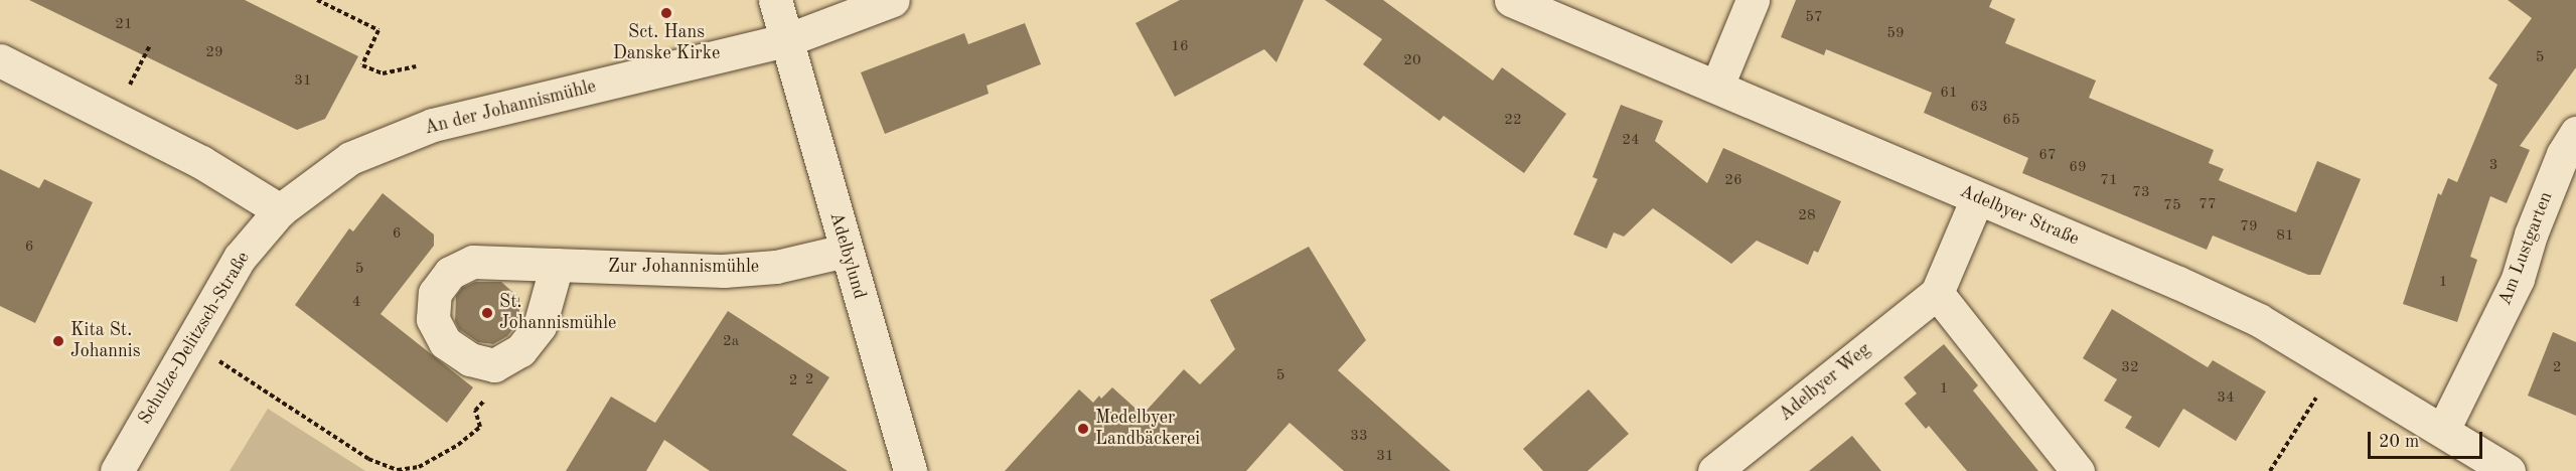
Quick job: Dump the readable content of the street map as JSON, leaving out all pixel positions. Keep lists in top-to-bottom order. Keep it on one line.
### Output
{"streets":{"street":["An der Johannismühle","Adelbyer Straße","Am Lustgarten","Adelbylund","Zur Johannismühle","Schulze-Delitzsch-Straße","Adelbyer Weg"]},"crossings":[["An der Johannismühle","Adelbylund"],["An der Johannismühle","Schulze-Delitzsch-Straße"],["Adelbyer Straße","Am Lustgarten"],["Adelbyer Straße","Adelbyer Weg"],["Adelbylund","Zur Johannismühle"]],"places":["Sct. Hans Danske Kirke","St. Johannismühle","Kita St. Johannis","Medelbyer Landbäckerei"],"house_numbers":["57","21","59","16","29","5","20","31","61","63","22","65","24","67","3","69","26","71","73","77","75","28","79","6","81","6","5","1","4","2a","32","2","5","2","2","1","34","33","31"],"scale_bar":"20 m"}
